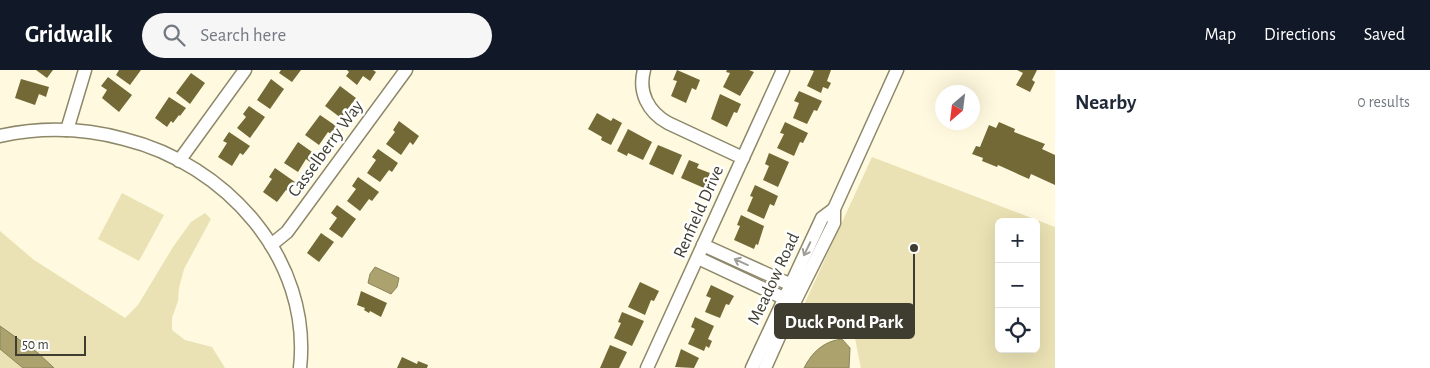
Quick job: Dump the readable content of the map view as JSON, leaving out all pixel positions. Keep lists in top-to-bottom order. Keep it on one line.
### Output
{"streets":{"street":["Casselberry Way","Renfield Drive","Meadow Road"]},"places":["Duck Pond Park"],"scale_bar":"50 m","north":"bottom left","page":{"header":"Gridwalk","search":"Search here","nav":["Map","Directions","Saved"],"heading":["Nearby","0 results"],"map_buttons":["+","−"],"scale":"50 m"}}
